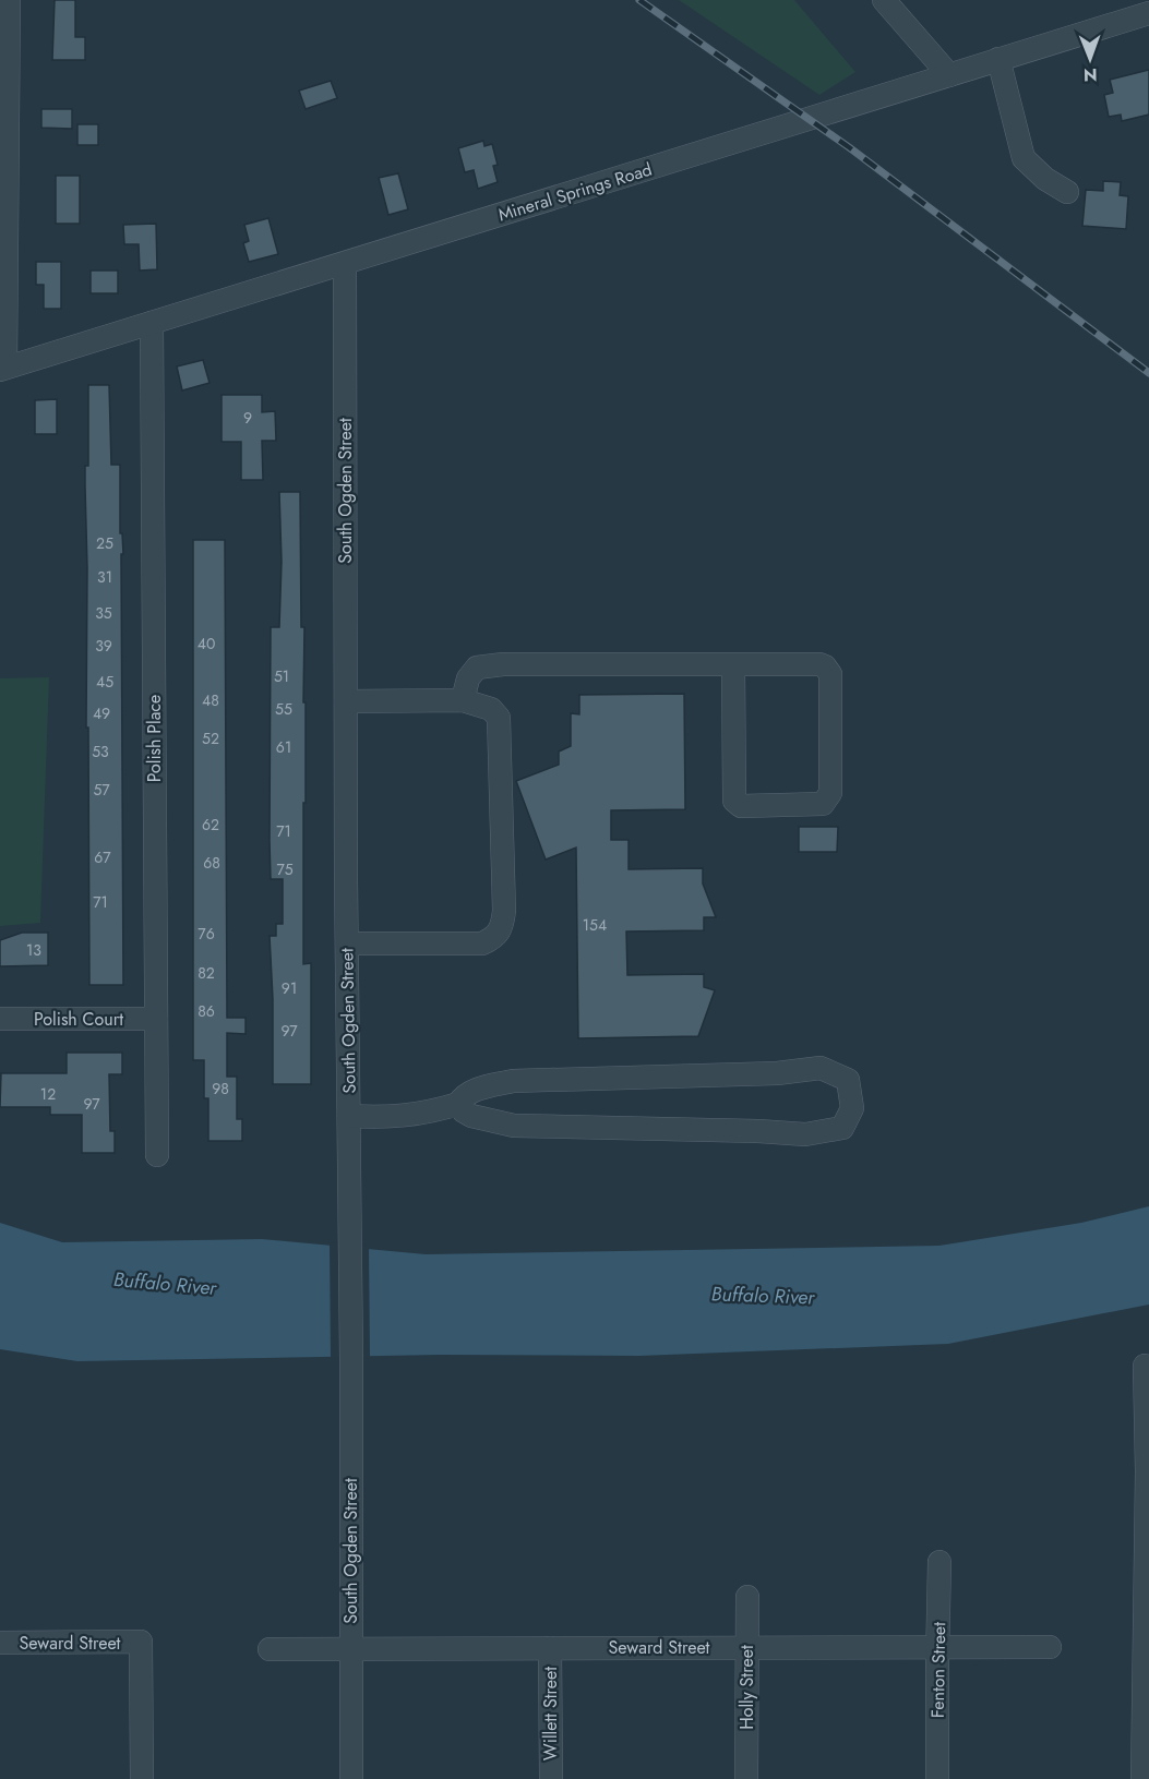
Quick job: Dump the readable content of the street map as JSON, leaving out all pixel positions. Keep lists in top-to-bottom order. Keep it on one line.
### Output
{"streets":{"street":["Mineral Springs Road","South Ogden Street","Polish Place","Polish Court","Seward Street","Fenton Street","Holly Street","Willett Street"]},"crossings":[["Mineral Springs Road","South Ogden Street"],["Mineral Springs Road","Polish Place"],["South Ogden Street","Seward Street"],["Polish Place","Polish Court"],["Seward Street","Fenton Street"],["Seward Street","Holly Street"],["Seward Street","Willett Street"]],"water":["Buffalo River"],"house_numbers":["9","25","31","35","40","39","51","45","48","55","49","52","61","53","57","62","71","67","68","75","71","154","76","13","82","91","86","97","98","12","97"],"north":"bottom"}
